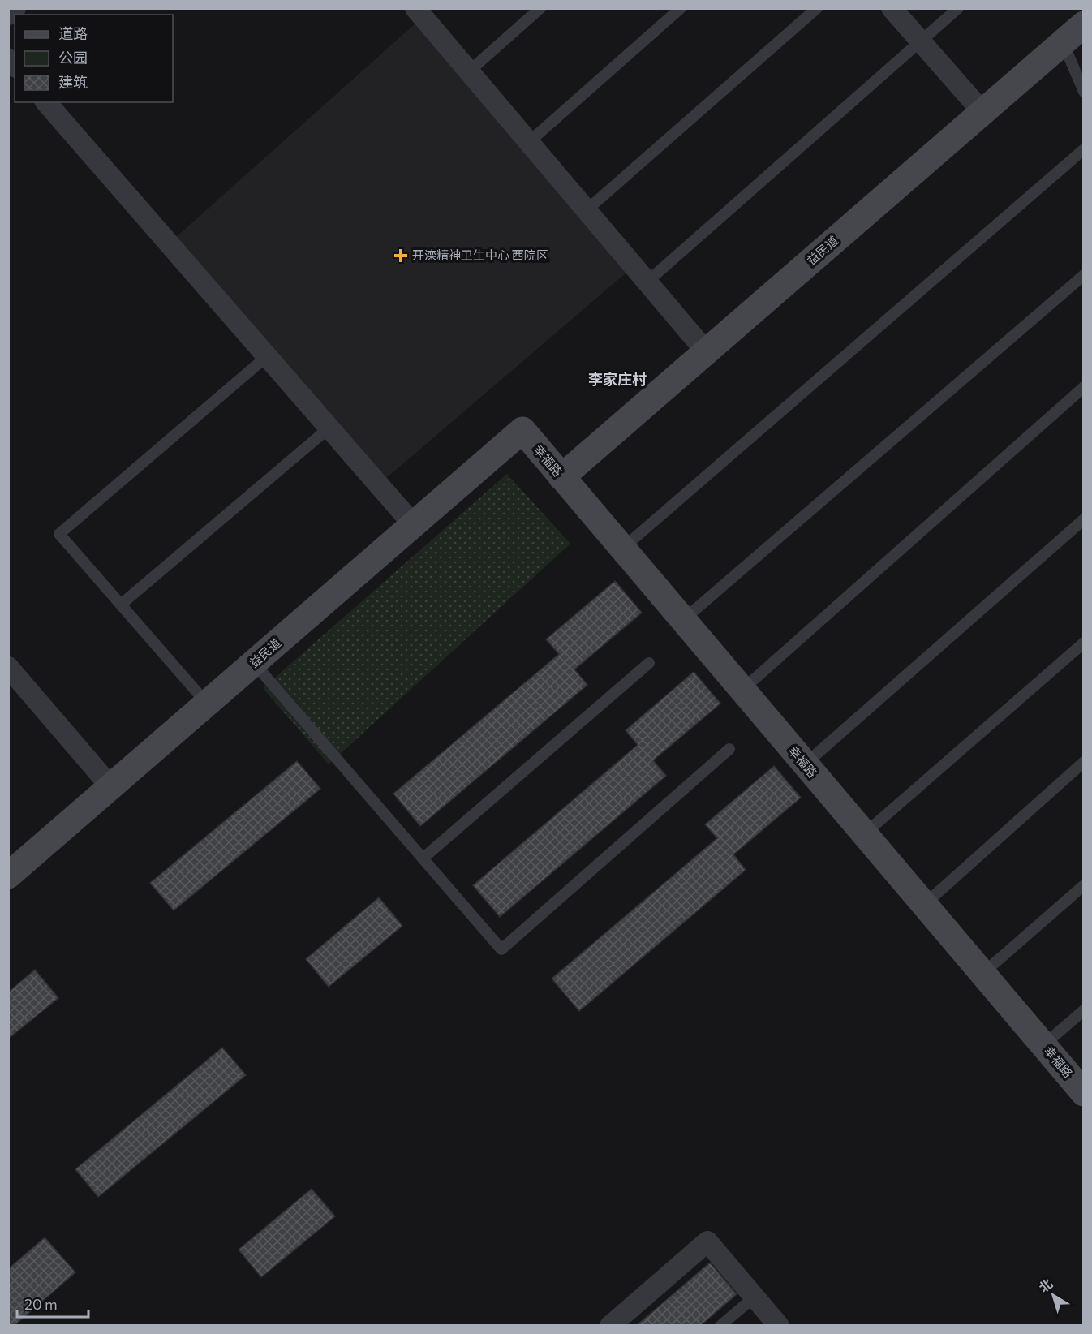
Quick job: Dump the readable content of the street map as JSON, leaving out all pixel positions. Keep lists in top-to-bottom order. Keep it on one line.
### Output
{"streets":{"street":["益民道","幸福路"]},"crossings":[["益民道","幸福路"]],"districts":["李家庄村"],"places":{"health":["开滦精神卫生中心 西院区"]},"legend":["道路","公园","建筑"],"scale_bar":"20 m","north":"top left"}
